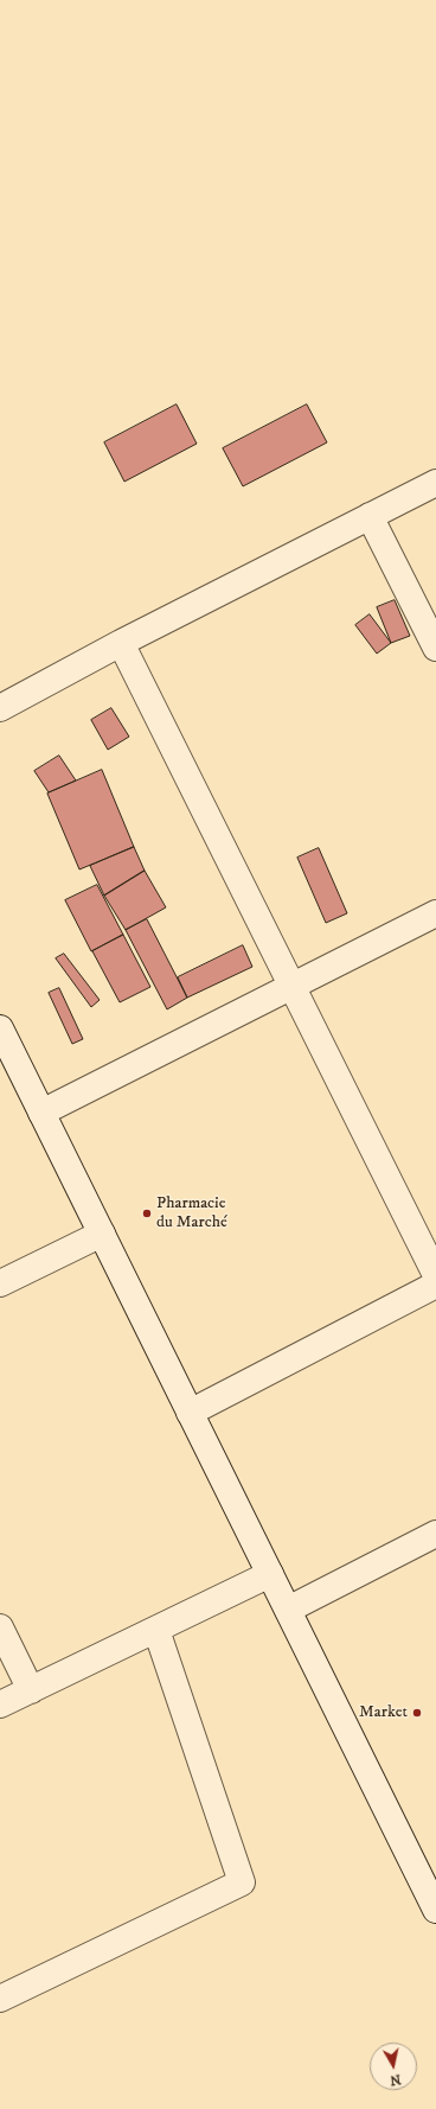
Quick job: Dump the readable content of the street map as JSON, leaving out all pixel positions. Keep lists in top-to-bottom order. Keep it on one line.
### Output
{"places":["Pharmacie du Marché","Market"],"north":"bottom"}
